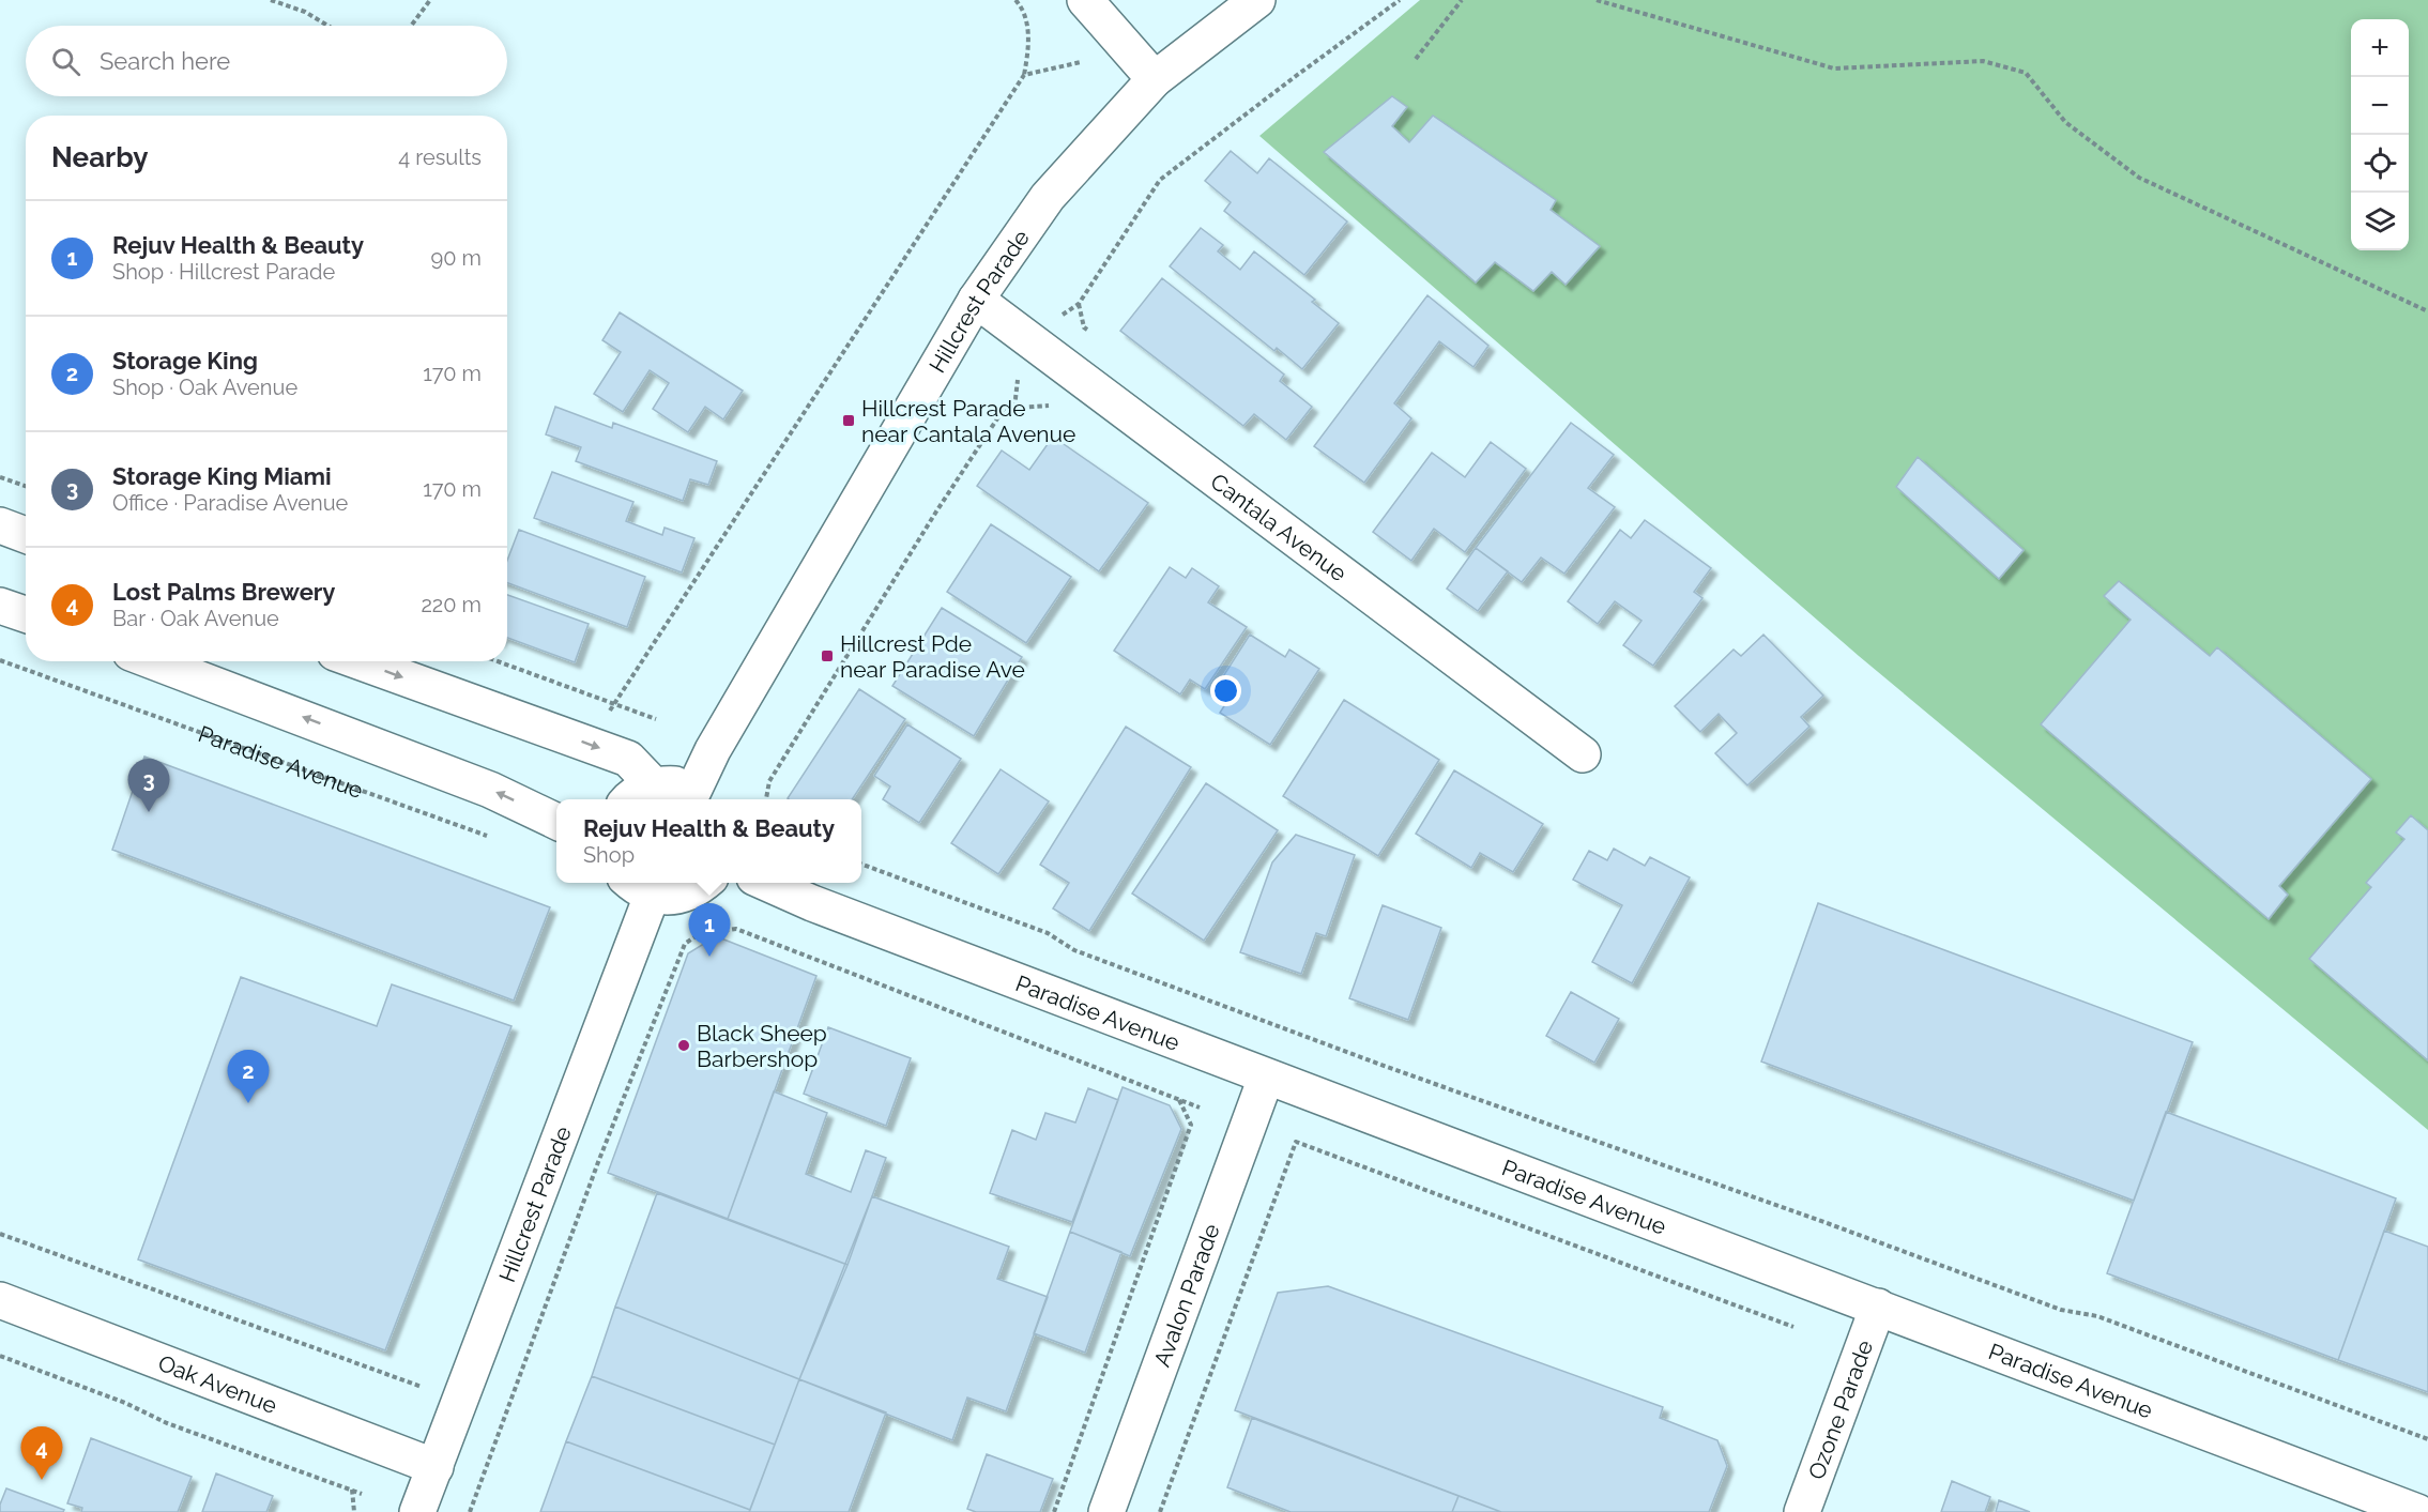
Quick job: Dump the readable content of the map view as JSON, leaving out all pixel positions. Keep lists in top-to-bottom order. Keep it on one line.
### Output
{"streets":{"street":["Hillcrest Parade","Cantala Avenue","Paradise Avenue","Avalon Parade","Oak Avenue","Ozone Parade"]},"crossings":[["Hillcrest Parade","Cantala Avenue"],["Hillcrest Parade","Oak Avenue"],["Paradise Avenue","Avalon Parade"],["Paradise Avenue","Ozone Parade"]],"places":{"transit":["Hillcrest Parade near Cantala Avenue","Hillcrest Pde near Paradise Ave"],"other":["Black Sheep Barbershop"]},"page":{"map_buttons":["+","−"],"search":"Search here","heading":["Nearby","4 results"],"list":[{"mark":"1","name":"Rejuv Health & Beauty","note":"Shop · Hillcrest Parade","value":"90 m"},{"mark":"2","name":"Storage King","note":"Shop · Oak Avenue","value":"170 m"},{"mark":"3","name":"Storage King Miami","note":"Office · Paradise Avenue","value":"170 m"},{"mark":"4","name":"Lost Palms Brewery","note":"Bar · Oak Avenue","value":"220 m"}],"pins":["3","1","2","4"],"popup":["Rejuv Health & Beauty","Shop"]}}
